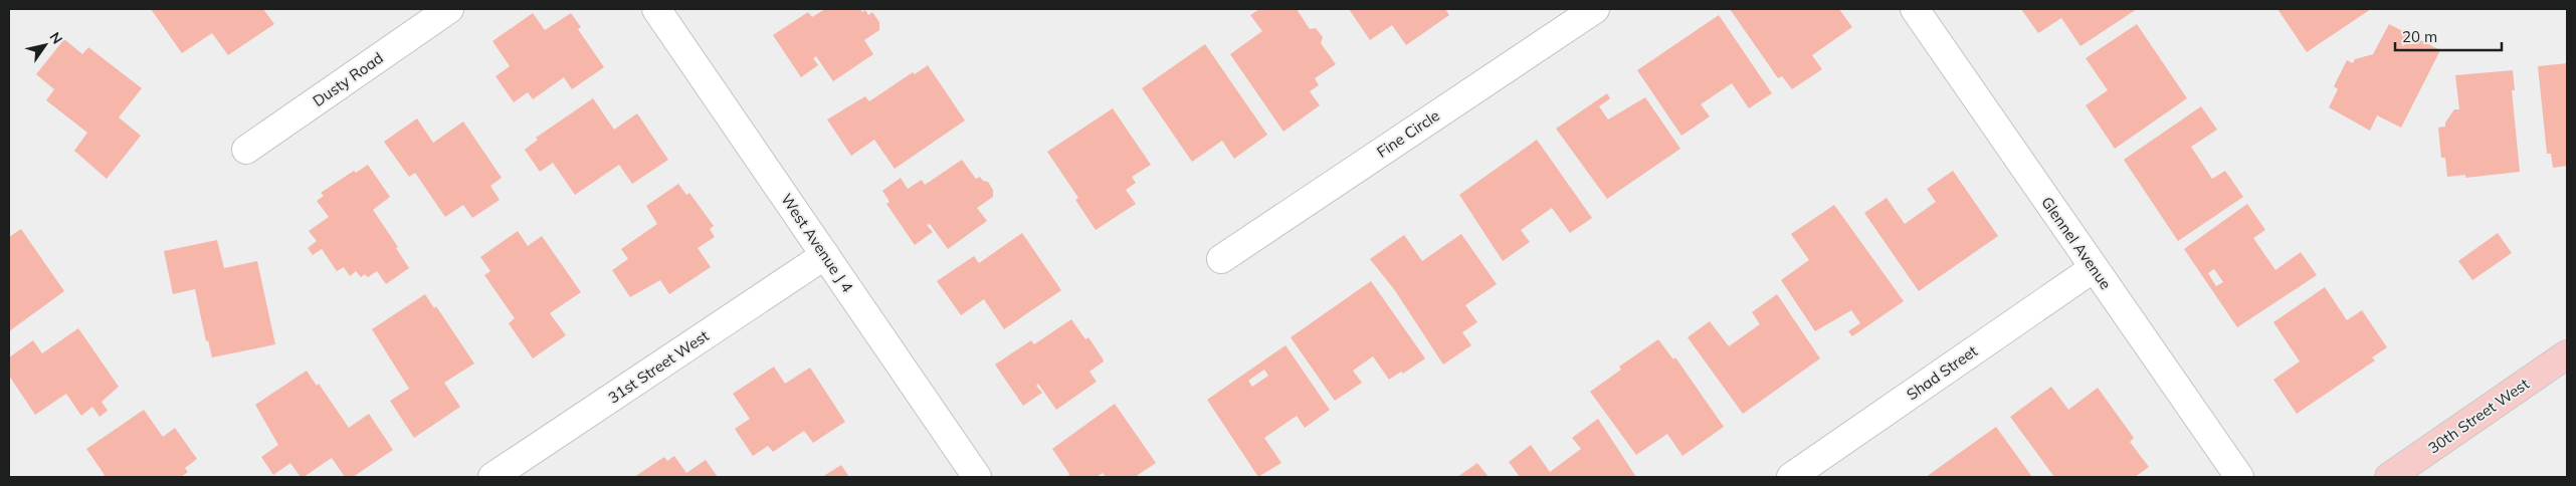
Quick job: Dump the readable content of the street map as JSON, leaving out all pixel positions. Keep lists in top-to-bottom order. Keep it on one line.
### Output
{"streets":{"main road":["30th Street West"],"street":["Dusty Road","Fine Circle","West Avenue J 4","Glennel Avenue","31st Street West","Shad Street"]},"crossings":[["West Avenue J 4","31st Street West"],["Glennel Avenue","Shad Street"]],"scale_bar":"20 m","north":"top right"}
